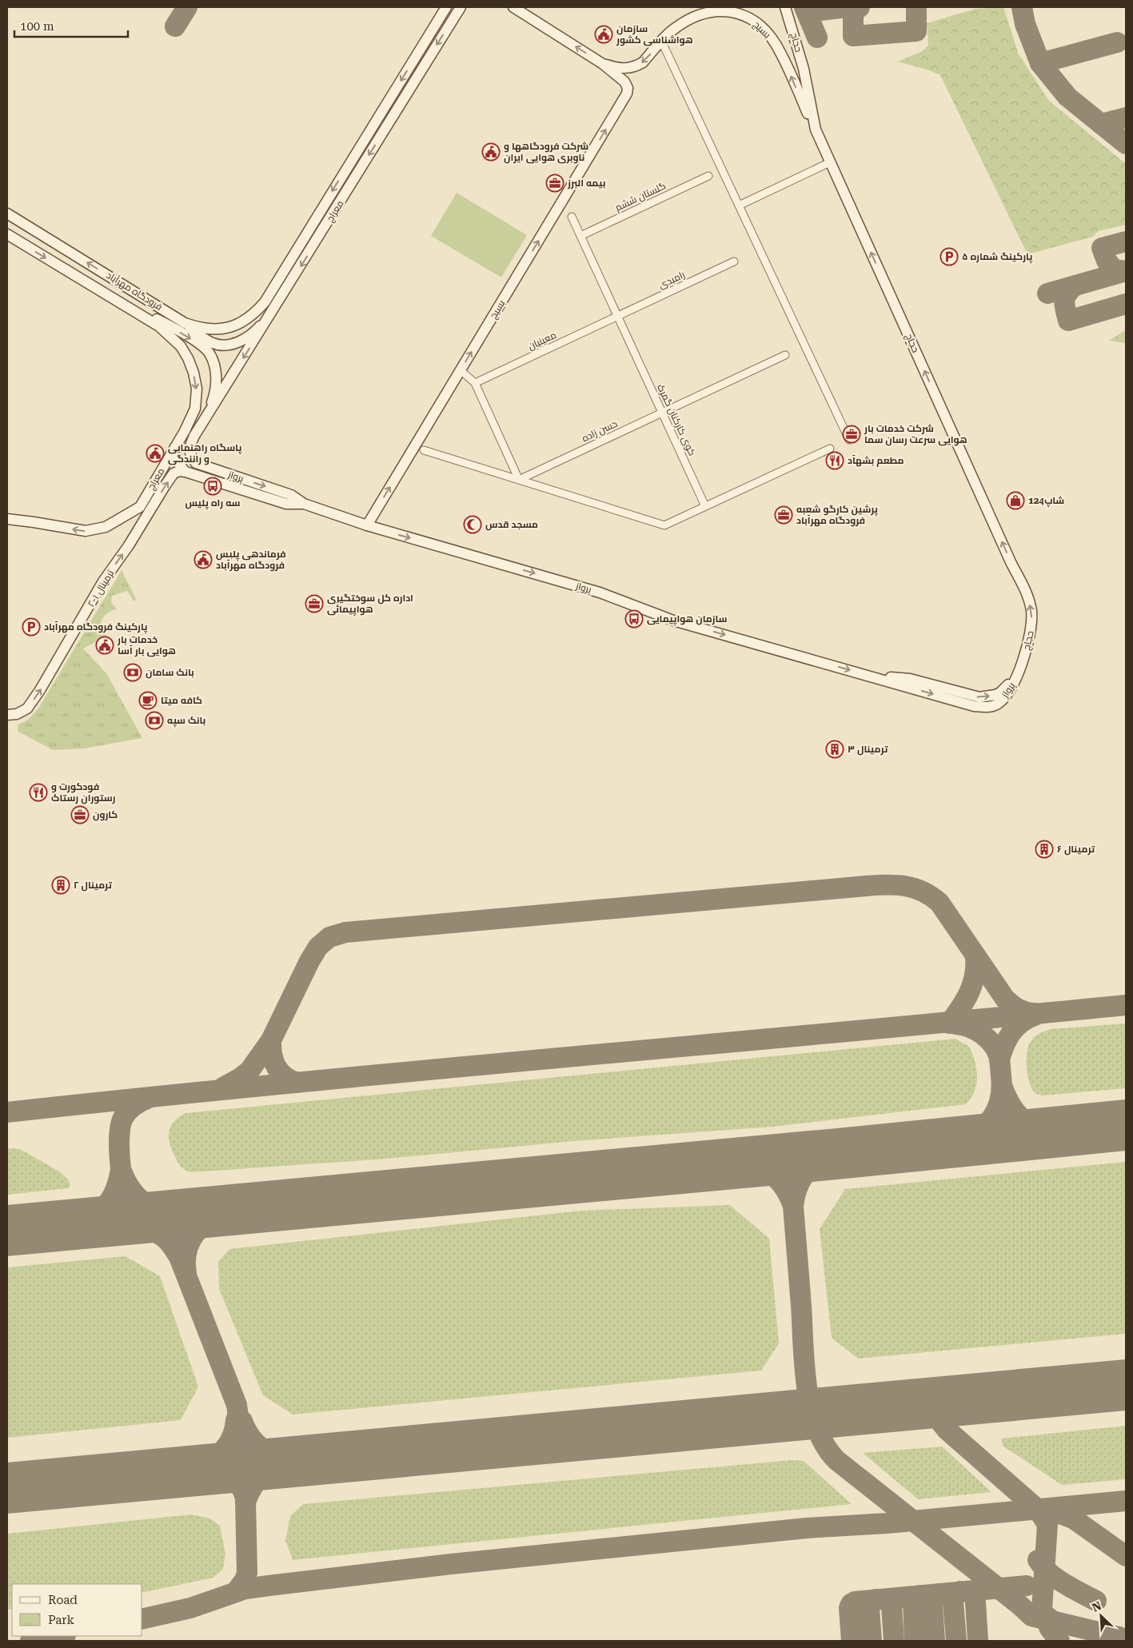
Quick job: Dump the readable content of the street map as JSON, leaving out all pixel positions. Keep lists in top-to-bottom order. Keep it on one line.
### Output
{"streets":{"main road":["بسیج","حجاج","معراج","فرودگاه مهرآباد","پرواز","ترمینال ۱-۲"],"street":["گلستان ششم","رامبدی","معینیان","کوی کارکنان گمرک","حسن زاده"]},"crossings":[["بسیج","حجاج"],["بسیج","پرواز"],["حجاج","پرواز"],["گلستان ششم","کوی کارکنان گمرک"],["معراج","فرودگاه مهرآباد"],["معراج","پرواز"],["معراج","ترمینال ۱-۲"],["رامبدی","معینیان"],["رامبدی","کوی کارکنان گمرک"],["معینیان","کوی کارکنان گمرک"],["کوی کارکنان گمرک","حسن زاده"]],"one_way":["حجاج","معراج","پرواز","ترمینال ۱-۲"],"places":{"public building":["سازمان هواشناسی کشور","شرکت فرودگاهها و ناوبری هوایی ایران","پاسگاه راهنمایی و رانندگی","فرماندهی پلیس فرودگاه مهرآباد","خدمات بار هوایی بار آسا"],"office":["بیمه البرز","شرکت خدمات بار هوایی سرعت رسان سما","پرشین کارگو شعبه فرودگاه مهرآباد","اداره کل سوختگیری هواپیمائی","کارون"],"parking":["پارکینگ شماره ۵","پارکینگ فرودگاه مهرآباد"],"restaurant":["مطعم بشهآد","فودکورت و رستوران رستاک"],"bus stop":["سه راه پلیس","سازمان هواپیمایی"],"shop":["124شاپ"],"mosque":["مسجد قدس"],"bank":["بانک سامان","بانک سپه"],"cafe":["کافه میتا"],"building":["ترمینال ۳","ترمینال ۶","ترمینال ۲"]},"legend":["Road","Park"],"scale_bar":"100 m","north":"top left"}
